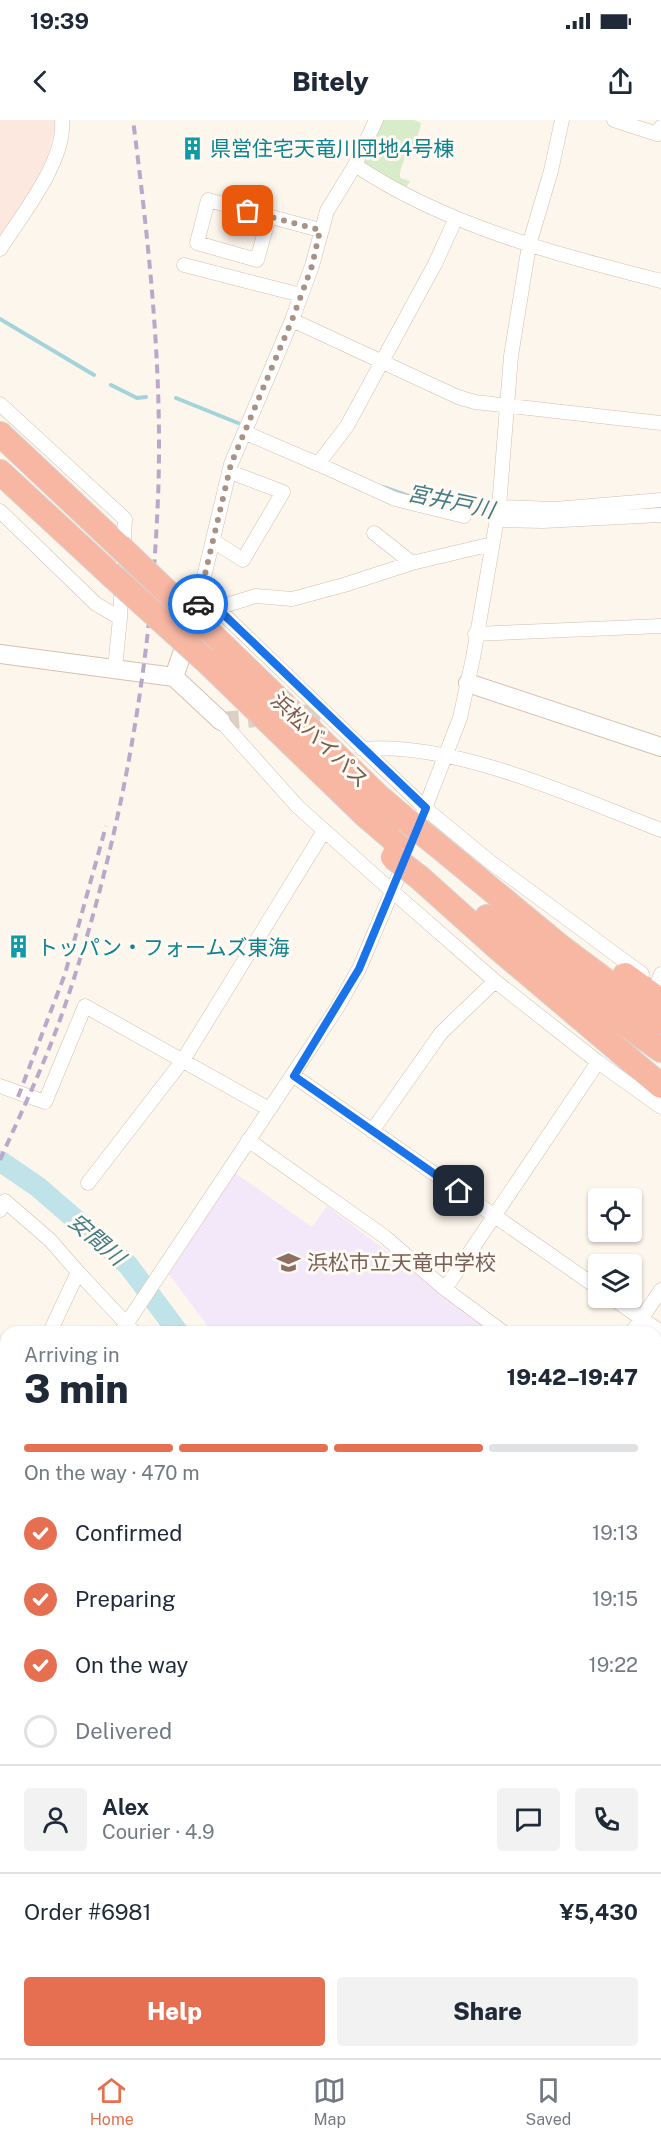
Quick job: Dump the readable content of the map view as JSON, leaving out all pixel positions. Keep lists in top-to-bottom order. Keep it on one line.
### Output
{"streets":{"highway":["浜松バイパス"]},"water":["宮井戸川","安間川"],"places":{"building":["県営住宅天竜川団地4号棟","トッパン・フォームズ東海"],"school or university":["浜松市立天竜中学校"]},"page":{"status":"19:39","header":"Bitely","heading":["3 min","Arriving in","19:42–19:47"],"panel":["Alex","Courier · 4.9","Order #6981","¥5,430"],"bar":"On the way · 470 m","list":[["Confirmed","19:13"],["Preparing","19:15"],["On the way","19:22"],"Delivered"],"buttons":["Help","Share"],"tabs":["Home","Map","Saved"]}}
